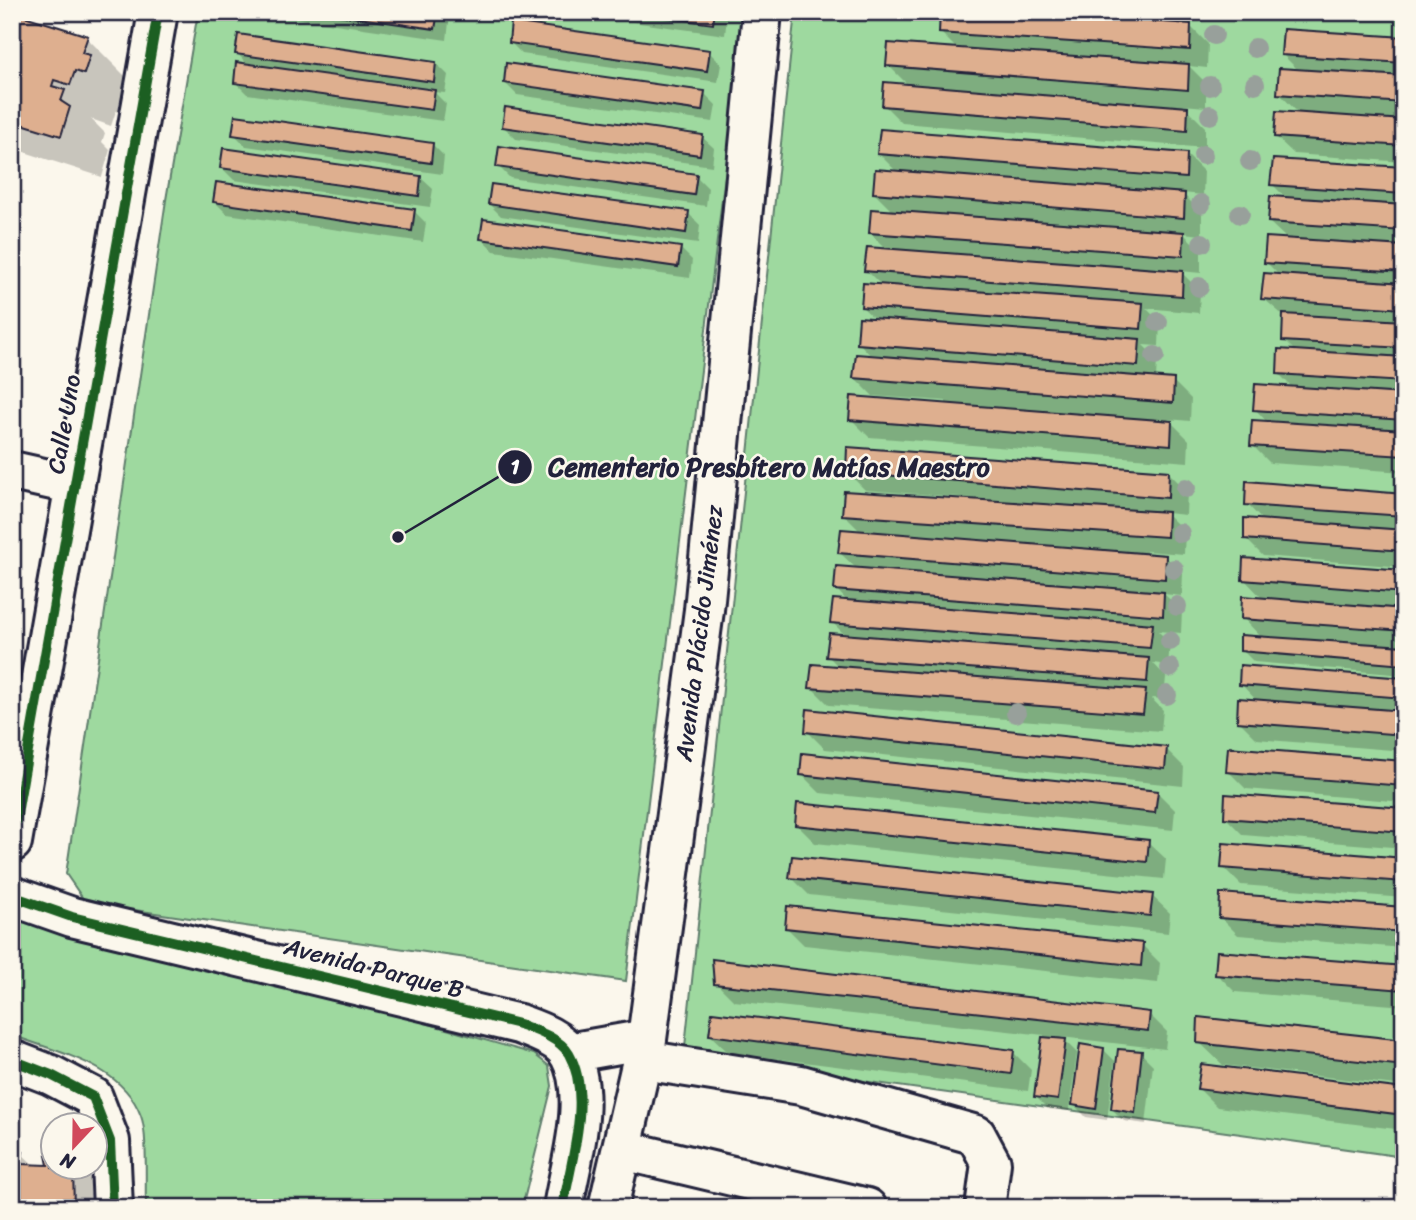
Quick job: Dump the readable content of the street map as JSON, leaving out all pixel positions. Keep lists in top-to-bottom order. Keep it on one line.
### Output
{"streets":{"street":["Calle Uno","Avenida Plácido Jiménez","Avenida Parque B"]},"places":["Cementerio Presbítero Matías Maestro"],"north":"bottom"}
